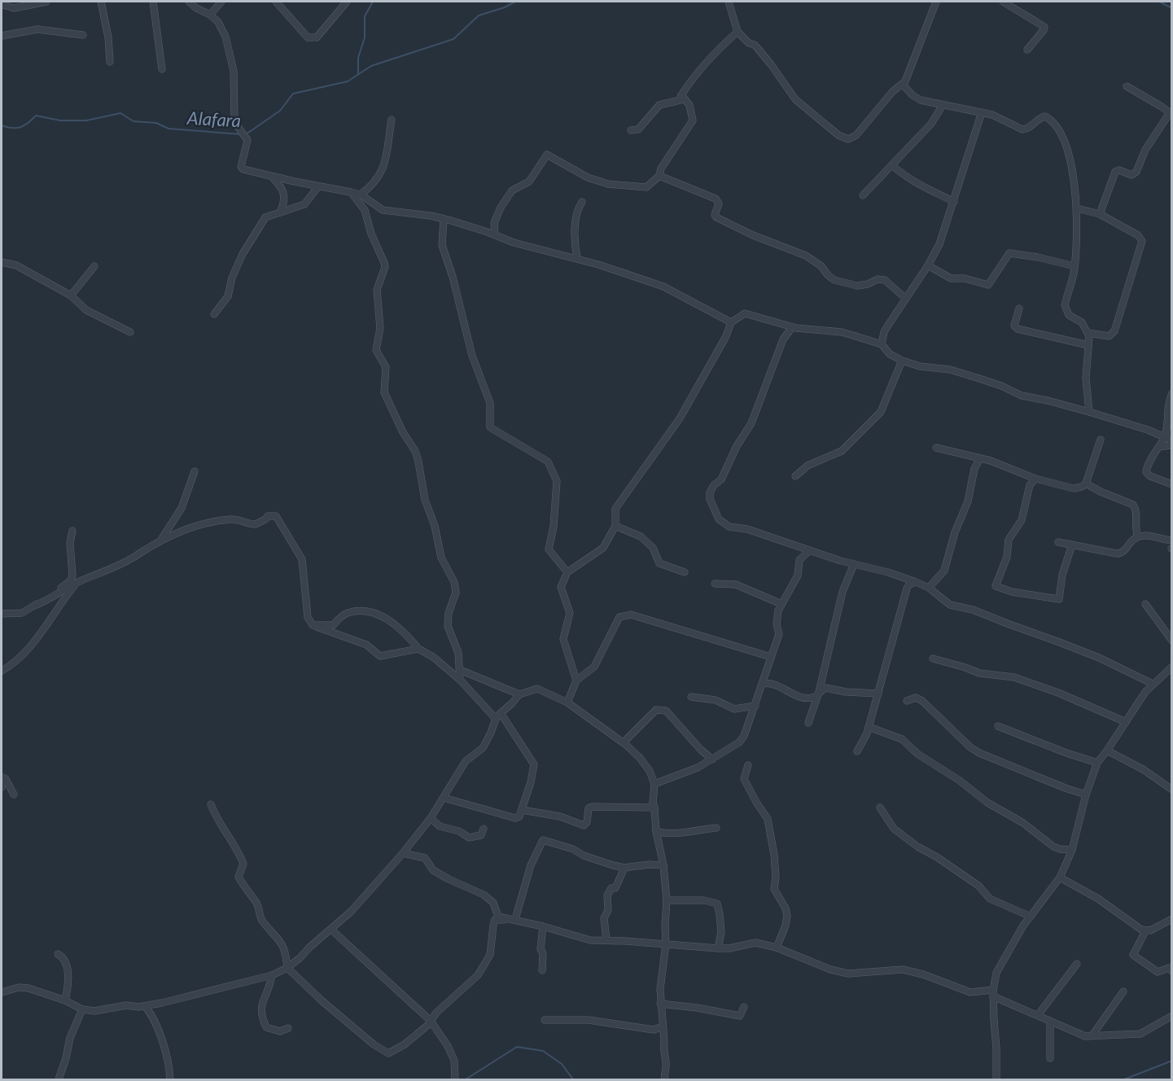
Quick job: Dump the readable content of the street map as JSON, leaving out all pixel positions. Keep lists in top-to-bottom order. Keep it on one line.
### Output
{"water":["Alafara"]}
